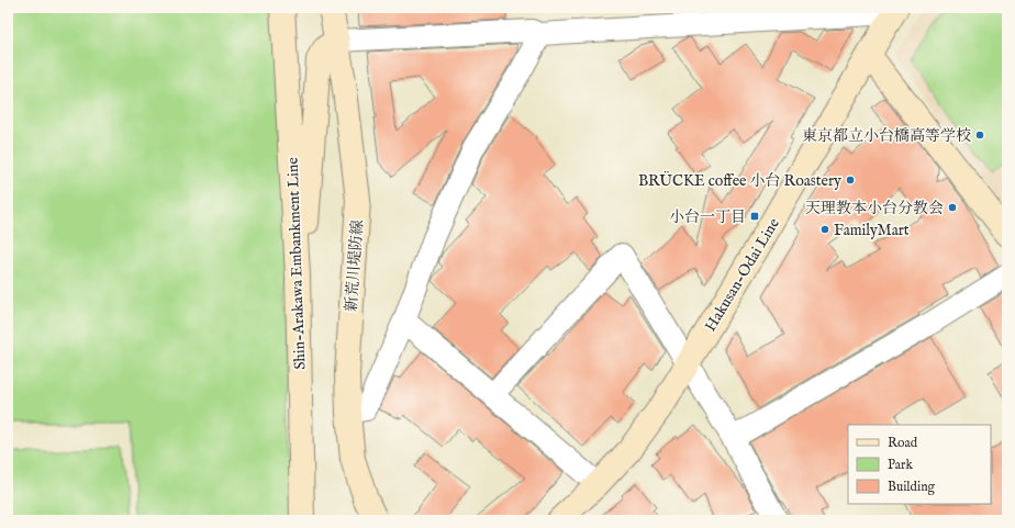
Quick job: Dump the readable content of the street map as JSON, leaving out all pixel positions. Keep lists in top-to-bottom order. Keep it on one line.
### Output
{"streets":{"main road":["Shin-Arakawa Embankment Line","新荒川堤防線","Hakusan-Odai Line"]},"places":{"other":["東京都立小台橋高等学校","BRÜCKE coffee 小台 Roastery","天理教本小台分教会","FamilyMart"],"transit":["小台一丁目"]},"legend":["Road","Park","Building"]}
